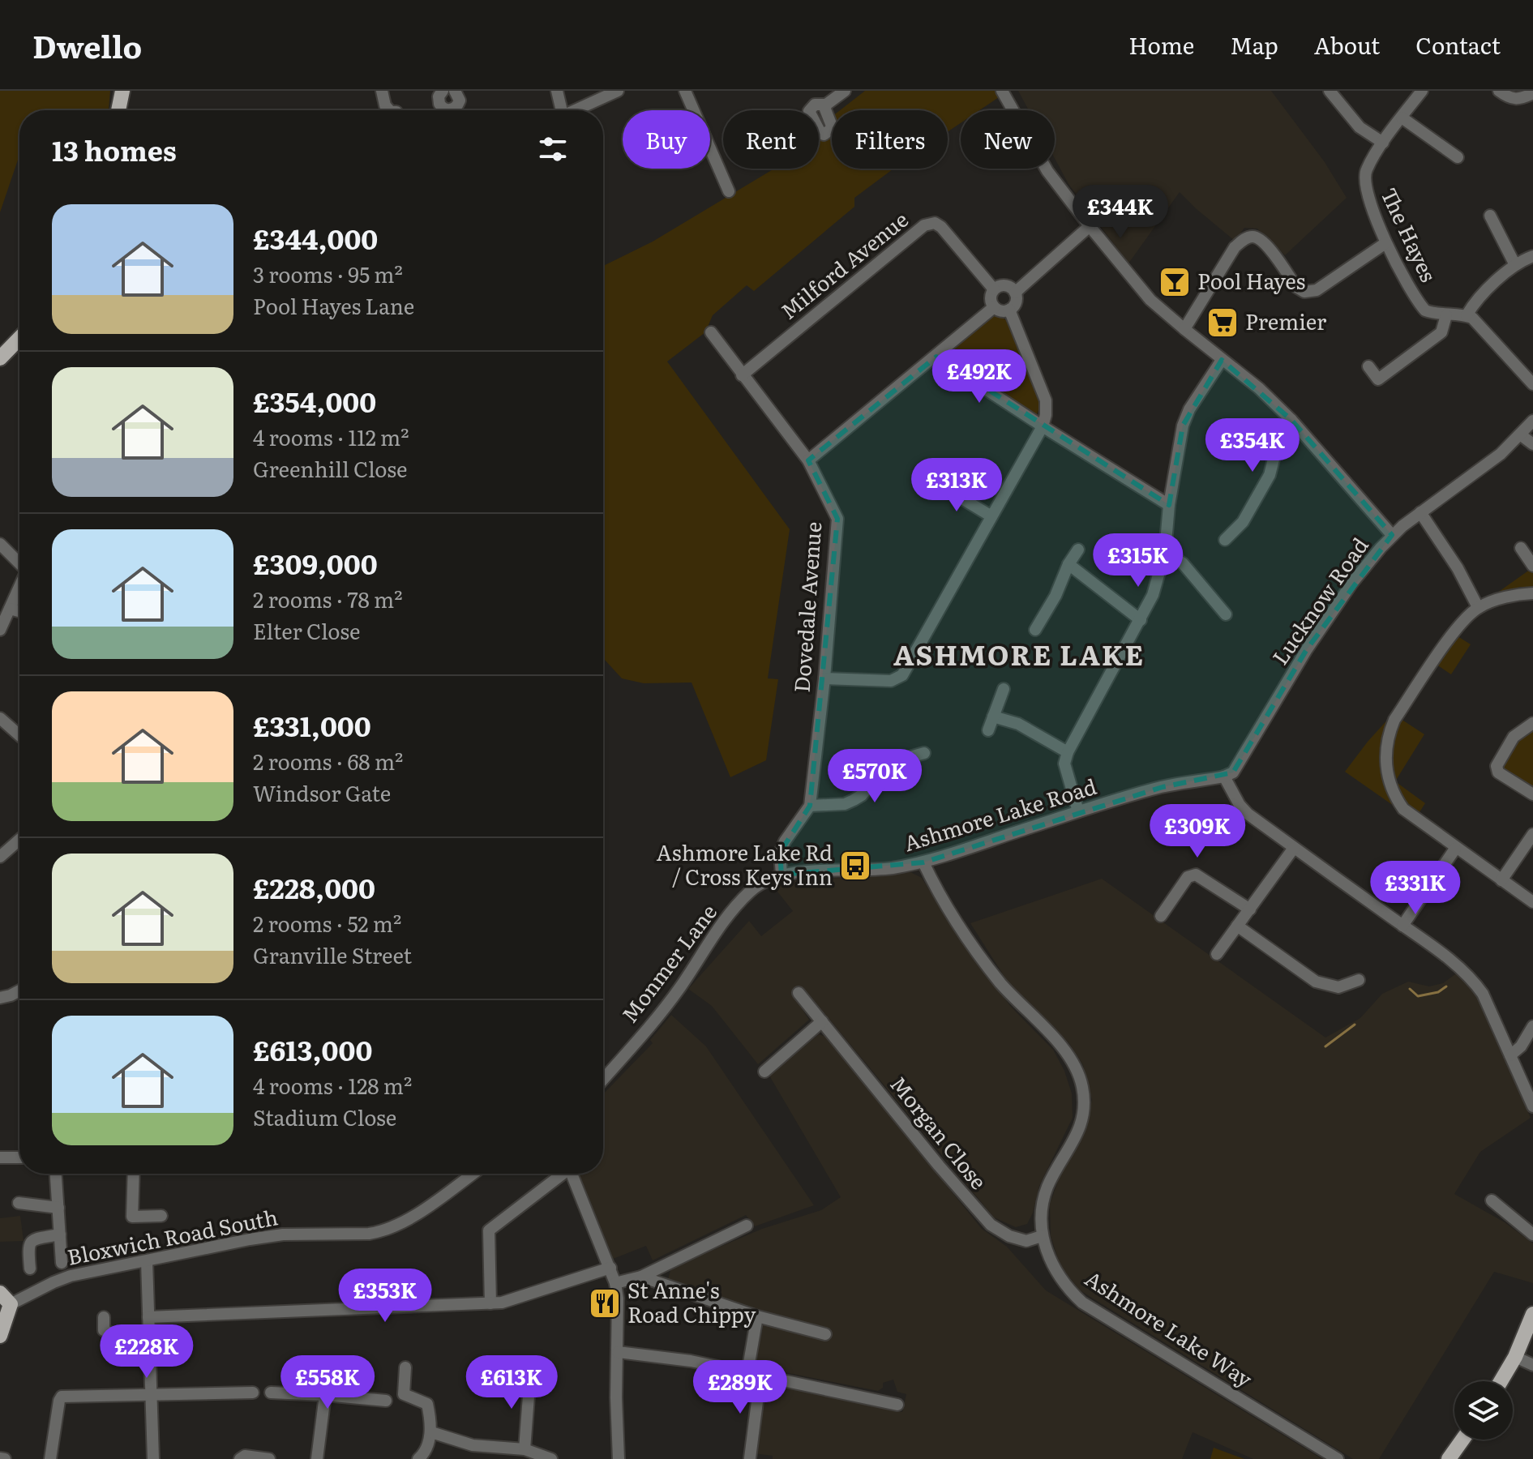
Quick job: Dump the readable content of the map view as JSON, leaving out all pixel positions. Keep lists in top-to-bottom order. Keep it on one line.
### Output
{"streets":{"street":["The Hayes","Milford Avenue","Lucknow Road","Dovedale Avenue","Ashmore Lake Road","Monmer Lane","Morgan Close","Bloxwich Road South","Ashmore Lake Way"]},"crossings":[["Milford Avenue","Dovedale Avenue"],["Lucknow Road","Ashmore Lake Road"],["Dovedale Avenue","Ashmore Lake Road"],["Ashmore Lake Road","Monmer Lane"],["Ashmore Lake Road","Ashmore Lake Way"],["Morgan Close","Ashmore Lake Way"]],"districts":["ASHMORE LAKE"],"places":{"bar":["Pool Hayes"],"supermarket":["Premier"],"bus stop":["Ashmore Lake Rd / Cross Keys Inn"],"restaurant":["St Anne's Road Chippy"]},"page":{"header":"Dwello","nav":["Home","Map","About","Contact"],"chip":["Buy","Rent","Filters","New"],"heading":"13 homes","price":["£344K","£492K","£354K","£313K","£315K","£570K","£309K","£331K","£353K","£228K","£558K","£613K","£289K"],"list":[{"name":"£344,000","note":"3 rooms · 95 m² · Pool Hayes Lane"},{"name":"£354,000","note":"4 rooms · 112 m² · Greenhill Close"},{"name":"£309,000","note":"2 rooms · 78 m² · Elter Close"},{"name":"£331,000","note":"2 rooms · 68 m² · Windsor Gate"},{"name":"£228,000","note":"2 rooms · 52 m² · Granville Street"},{"name":"£613,000","note":"4 rooms · 128 m² · Stadium Close"}]}}
